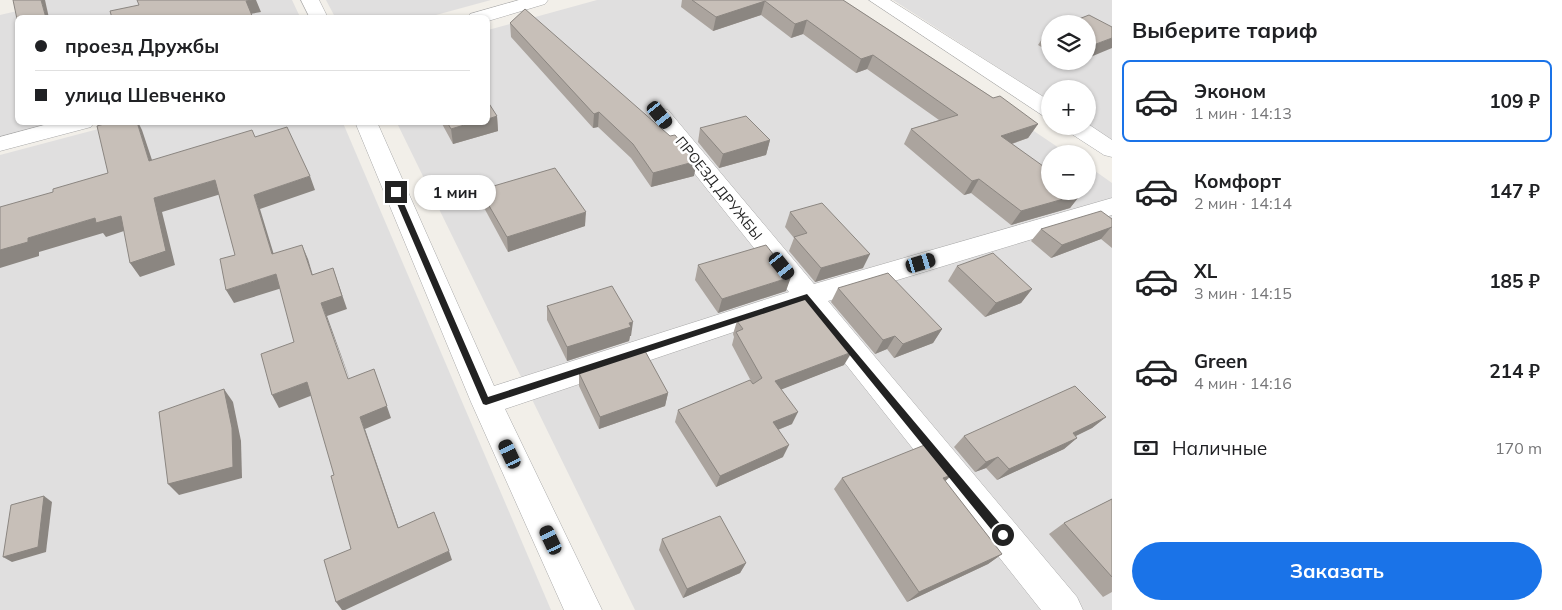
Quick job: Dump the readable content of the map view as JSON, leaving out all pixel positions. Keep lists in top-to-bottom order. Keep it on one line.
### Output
{"streets":{"street":["ПРОЕЗД ДРУЖБЫ"]},"page":{"heading":"Выберите тариф","map_buttons":["+","−"],"banner":["проезд Дружбы","улица Шевченко"],"list":[{"name":"Эконом","note":"1 мин · 14:13","value":"109 ₽"},{"name":"Комфорт","note":"2 мин · 14:14","value":"147 ₽"},{"name":"XL","note":"3 мин · 14:15","value":"185 ₽"},{"name":"Green","note":"4 мин · 14:16","value":"214 ₽"}],"bubble":"1 мин","pay":["Наличные","170 m"],"buttons":"Заказать"}}
